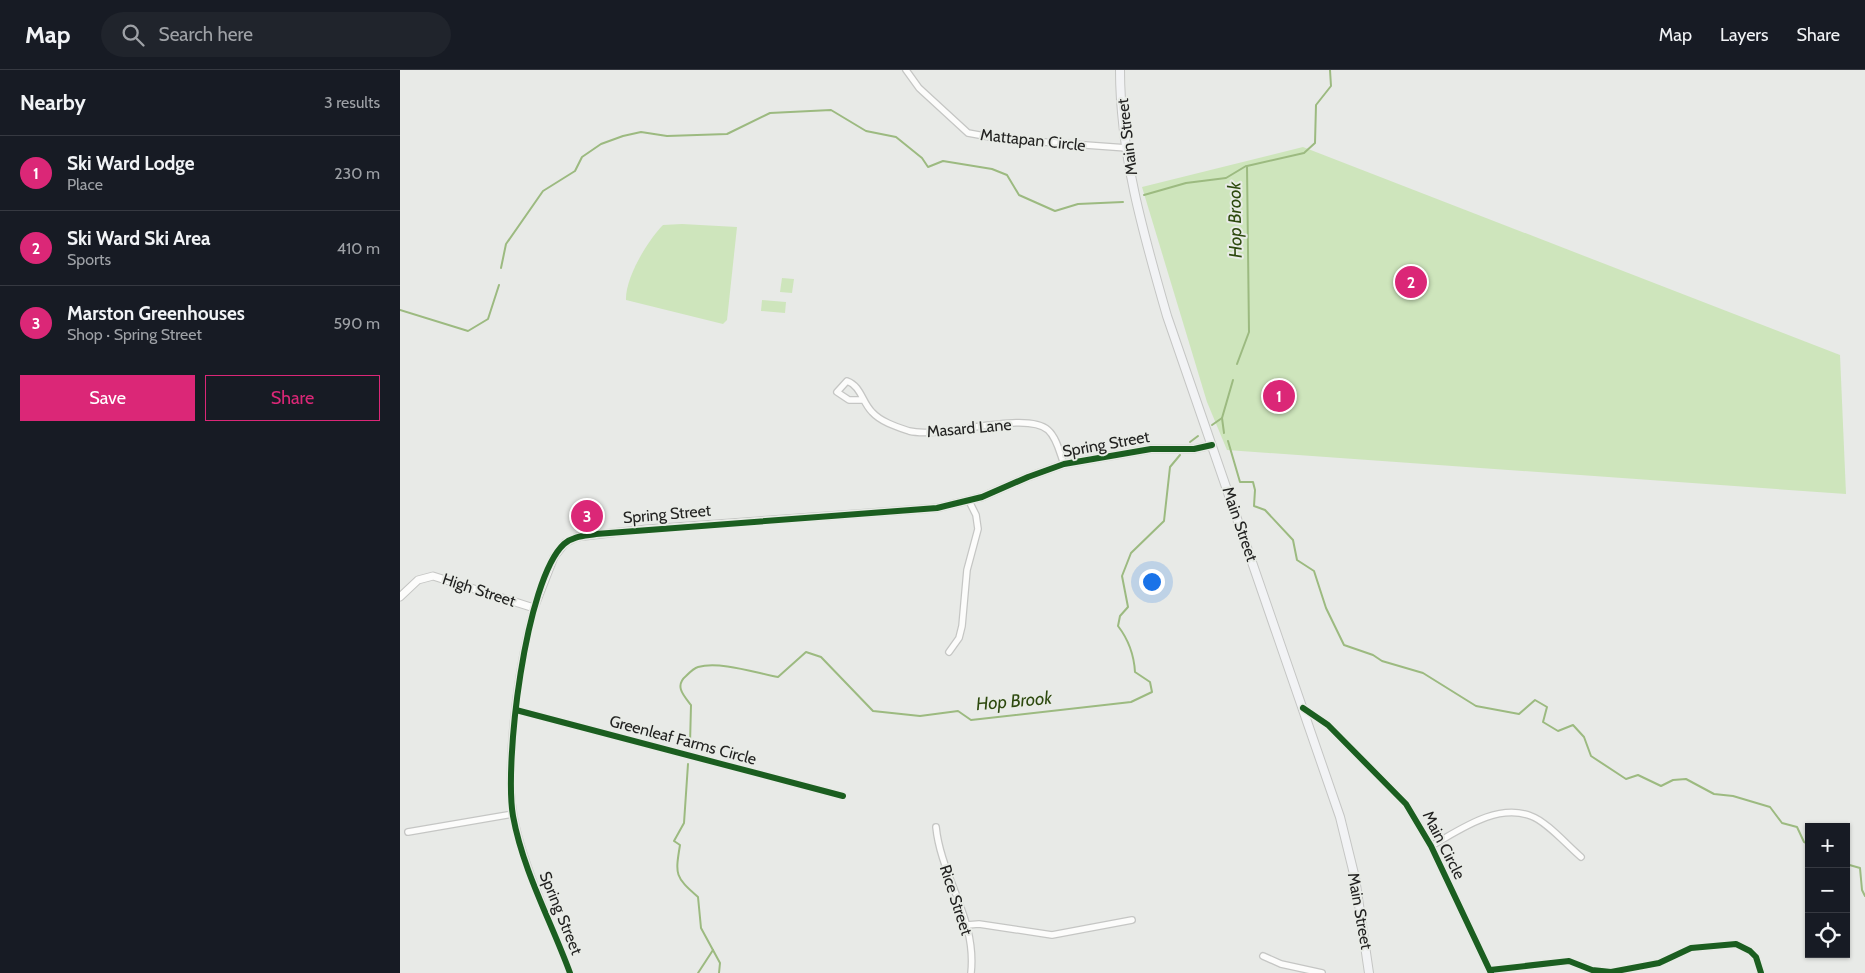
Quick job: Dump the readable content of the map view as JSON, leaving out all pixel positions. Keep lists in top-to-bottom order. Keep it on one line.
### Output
{"streets":{"main road":["Main Street"],"street":["Mattapan Circle","Masard Lane","Spring Street","High Street","Greenleaf Farms Circle","Main Circle","Rice Street"]},"crossings":[["Main Street","Mattapan Circle"],["Main Street","Spring Street"],["Main Street","Main Circle"],["Masard Lane","Spring Street"],["Spring Street","High Street"],["Spring Street","Greenleaf Farms Circle"]],"water":["Hop Brook"],"page":{"header":"Map","search":"Search here","nav":["Map","Layers","Share"],"heading":["Nearby","3 results"],"list":[{"mark":"1","name":"Ski Ward Lodge","note":"Place","value":"230 m"},{"mark":"2","name":"Ski Ward Ski Area","note":"Sports","value":"410 m"},{"mark":"3","name":"Marston Greenhouses","note":"Shop · Spring Street","value":"590 m"}],"pins":["2","1","3"],"buttons":["Save","Share"],"map_buttons":["+","−"]}}
